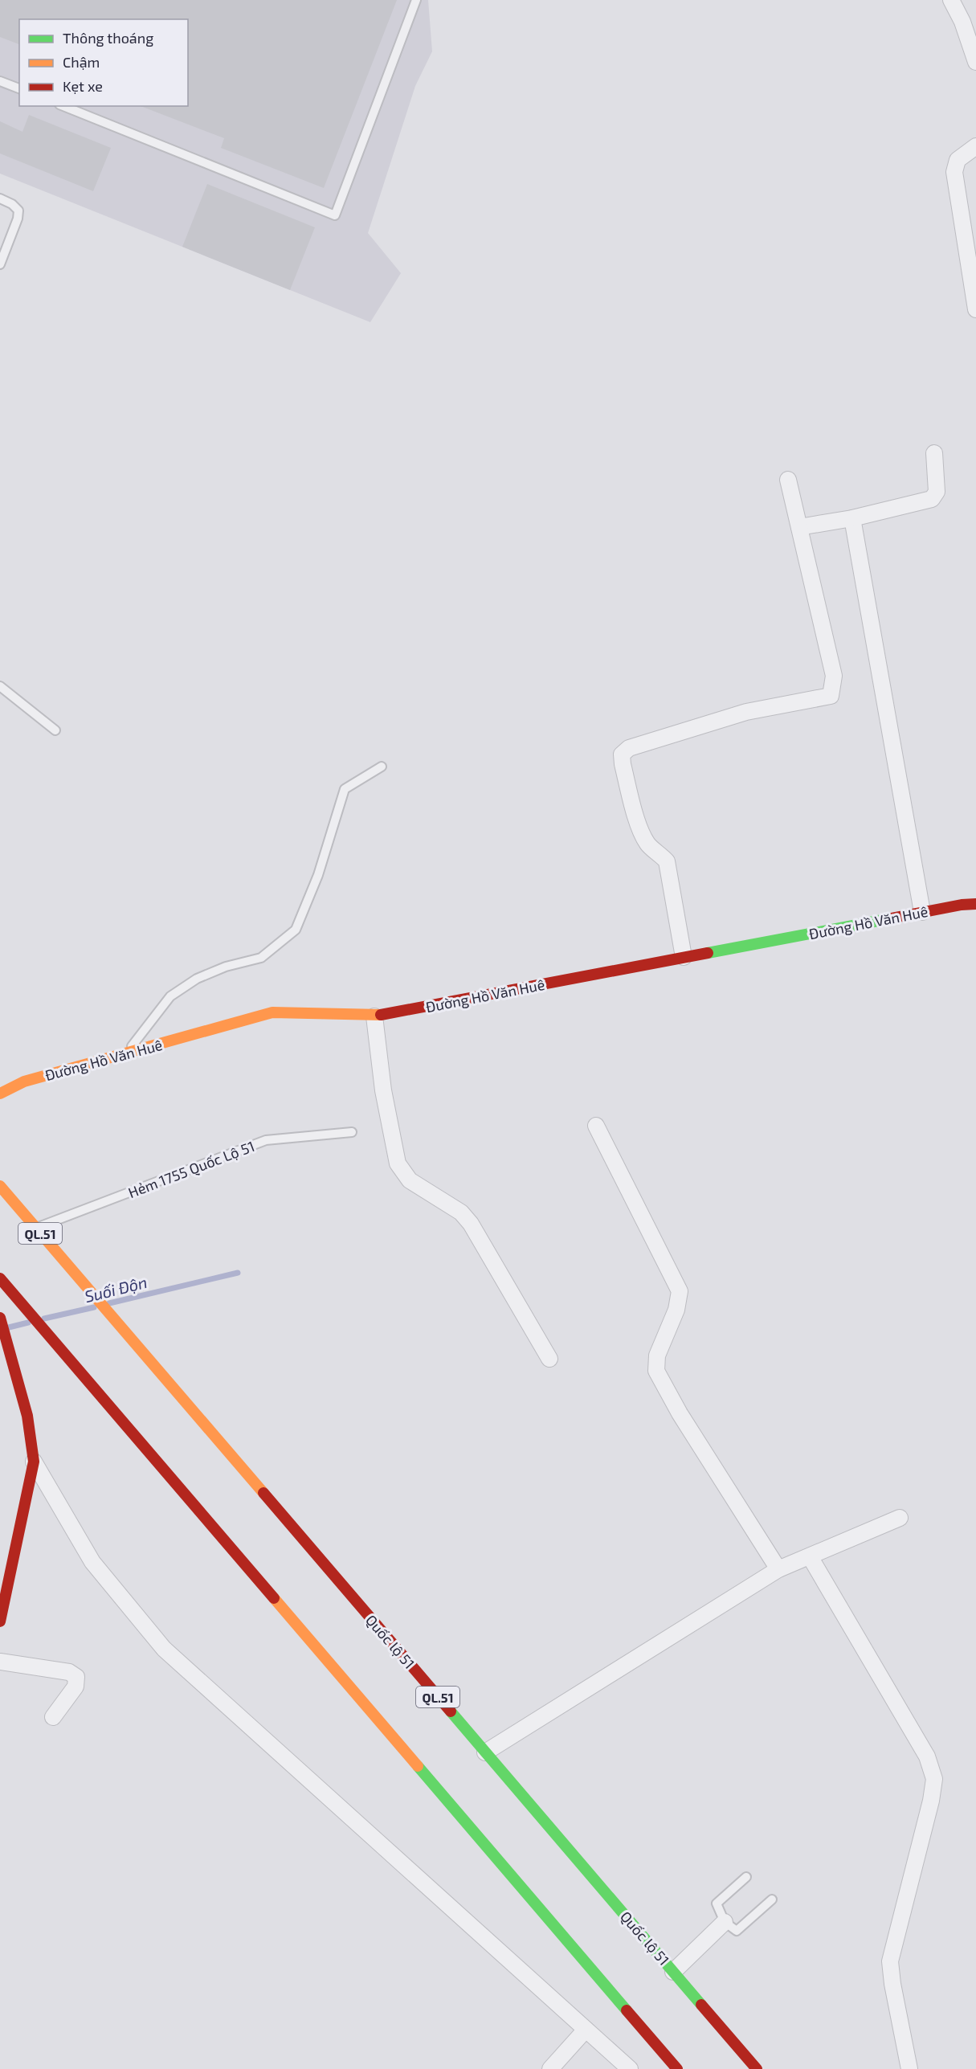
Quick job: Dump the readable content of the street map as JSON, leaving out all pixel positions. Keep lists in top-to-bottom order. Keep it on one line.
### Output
{"streets":{"main road":["Đường Hồ Văn Huê","QL.51","Quốc lộ 51"],"lane":["Hẻm 1755 Quốc Lộ 51"]},"crossings":[["Hẻm 1755 Quốc Lộ 51","QL.51"],["Hẻm 1755 Quốc Lộ 51","Quốc lộ 51"],["QL.51","Quốc lộ 51"]],"water":["Suối Độn"],"legend":["Thông thoáng","Chậm","Kẹt xe"]}
